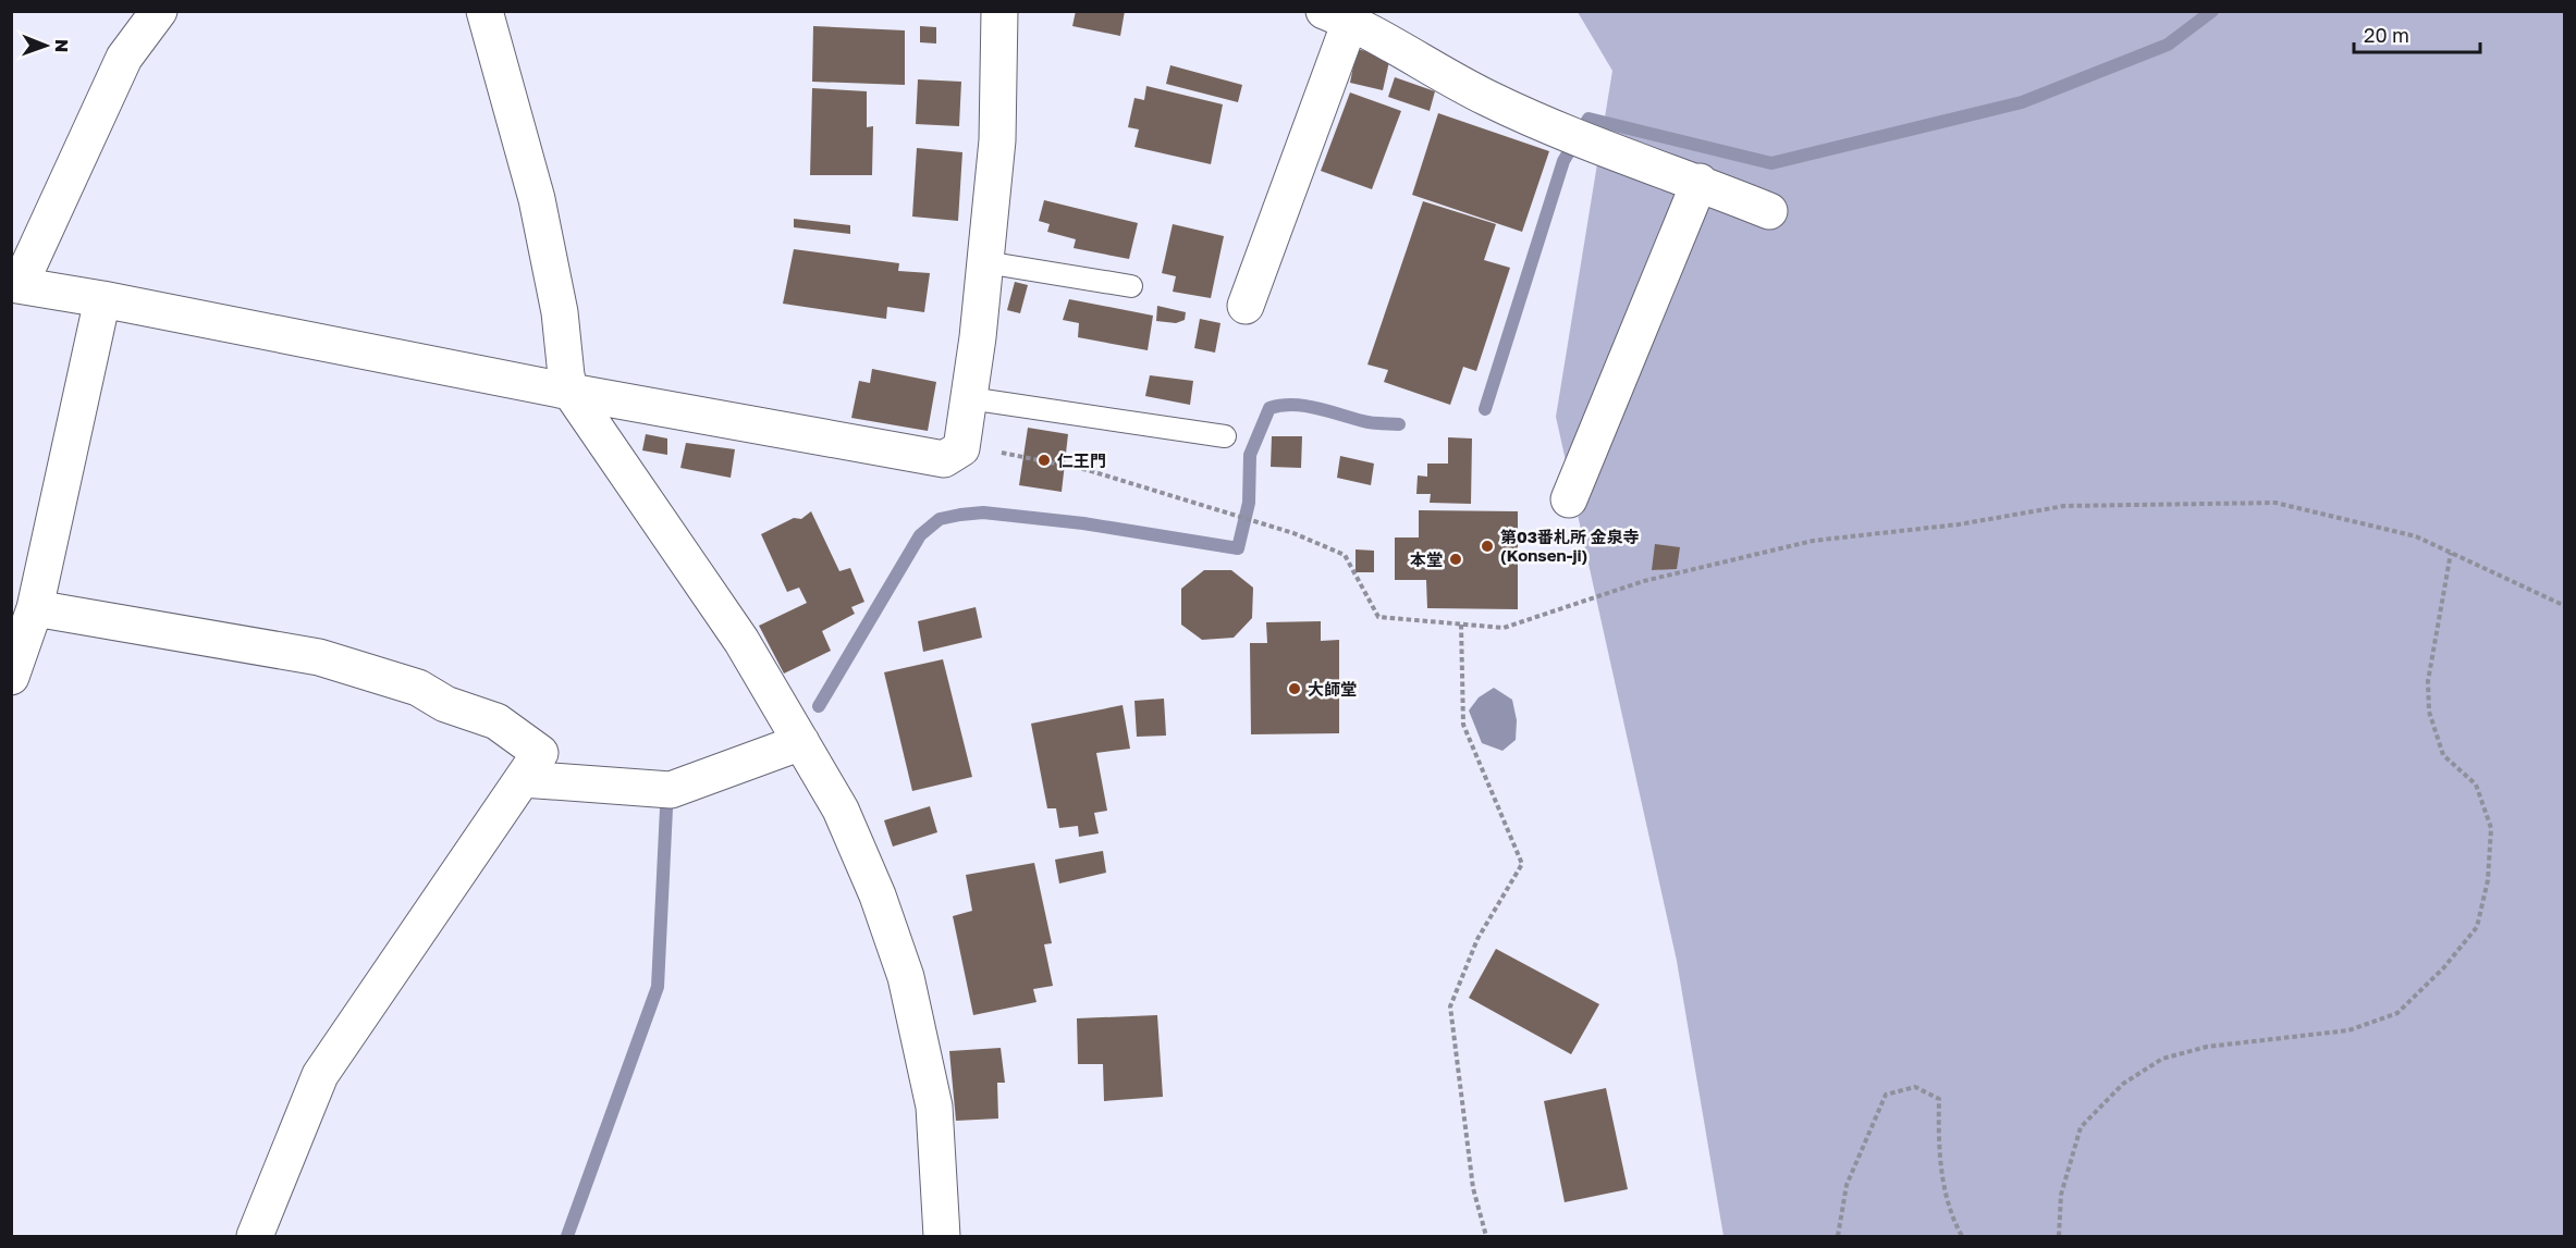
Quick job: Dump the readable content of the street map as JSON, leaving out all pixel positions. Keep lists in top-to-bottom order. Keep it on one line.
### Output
{"places":["仁王門","第03番札所 金泉寺 (Konsen-ji)","本堂","大師堂"],"scale_bar":"20 m","north":"right"}
